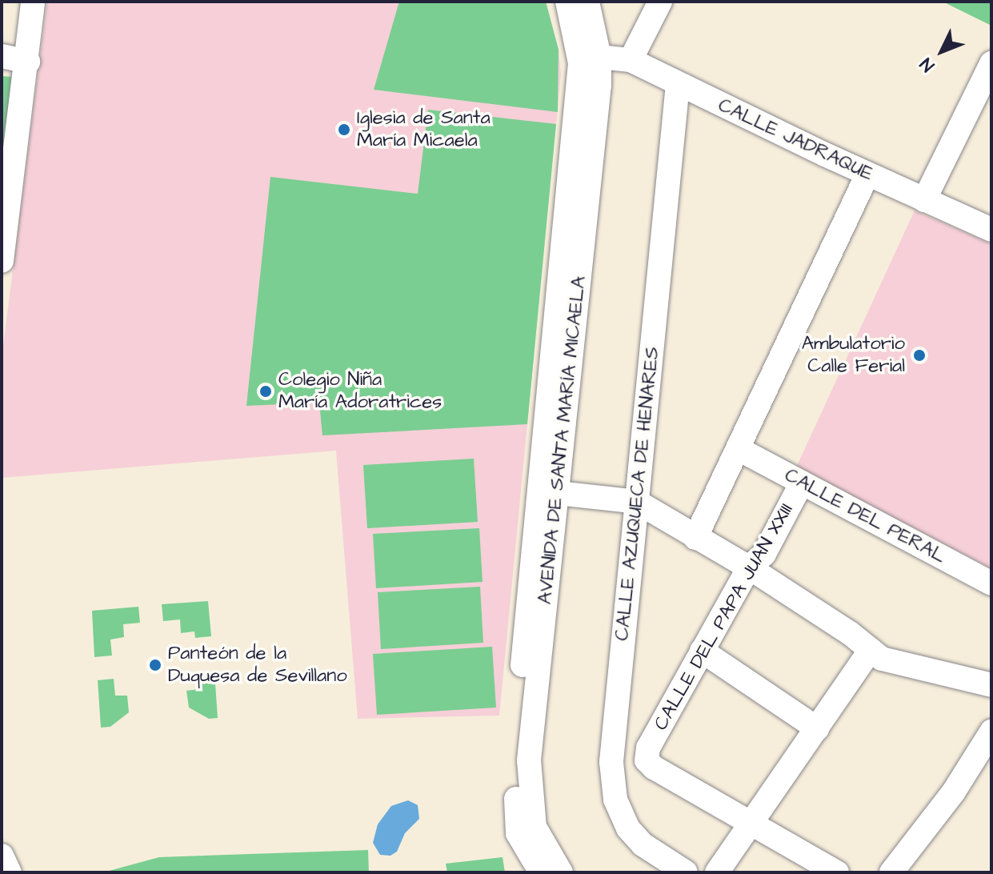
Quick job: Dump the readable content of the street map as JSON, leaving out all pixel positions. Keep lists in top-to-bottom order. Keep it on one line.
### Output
{"streets":{"street":["CALLE JADRAQUE","AVENIDA DE SANTA MARÍA MICAELA","CALLE AZUQUECA DE HENARES","CALLE DEL PERAL","CALLE DEL PAPA JUAN XXIII"]},"crossings":[["CALLE JADRAQUE","AVENIDA DE SANTA MARÍA MICAELA"],["CALLE JADRAQUE","CALLE AZUQUECA DE HENARES"],["CALLE DEL PERAL","CALLE DEL PAPA JUAN XXIII"]],"places":["Iglesia de Santa María Micaela","Ambulatorio Calle Ferial","Colegio Niña María Adoratrices","Panteón de la Duquesa de Sevillano"],"north":"bottom left"}
